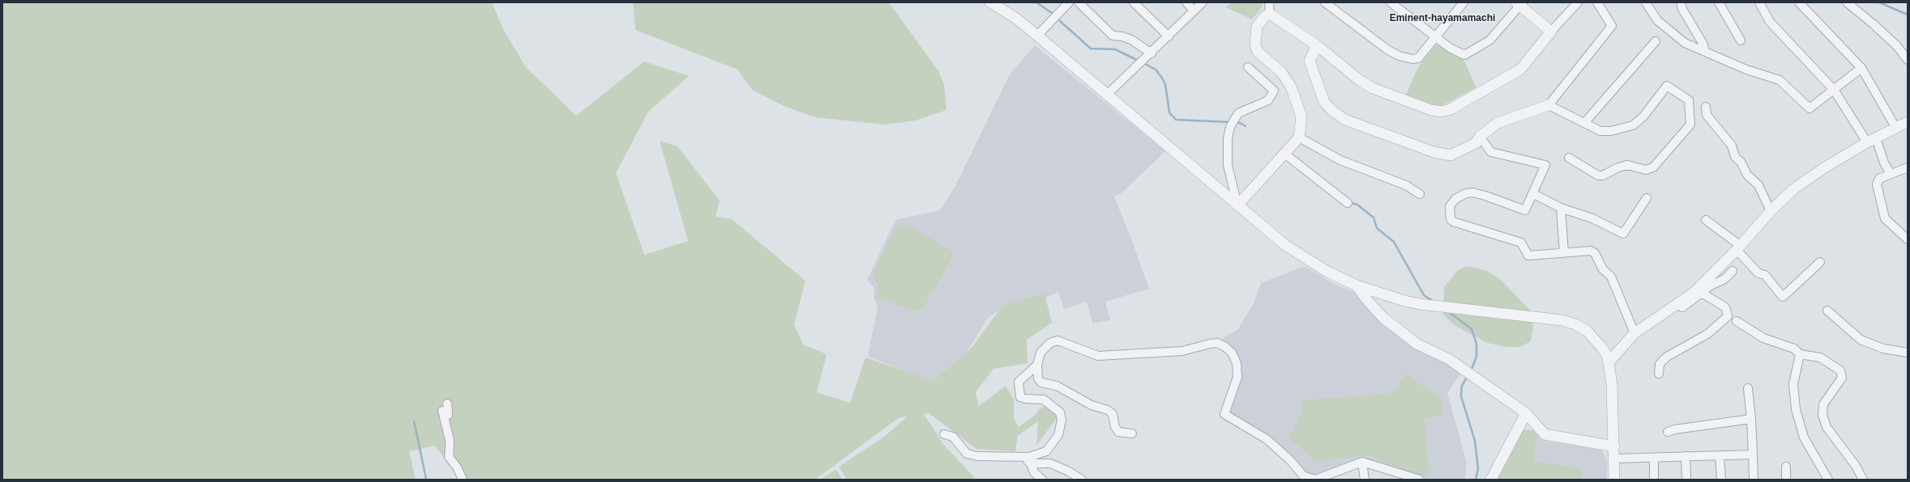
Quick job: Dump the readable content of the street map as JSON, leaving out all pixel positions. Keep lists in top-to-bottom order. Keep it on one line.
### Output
{"districts":["Eminent-hayamamachi"]}
